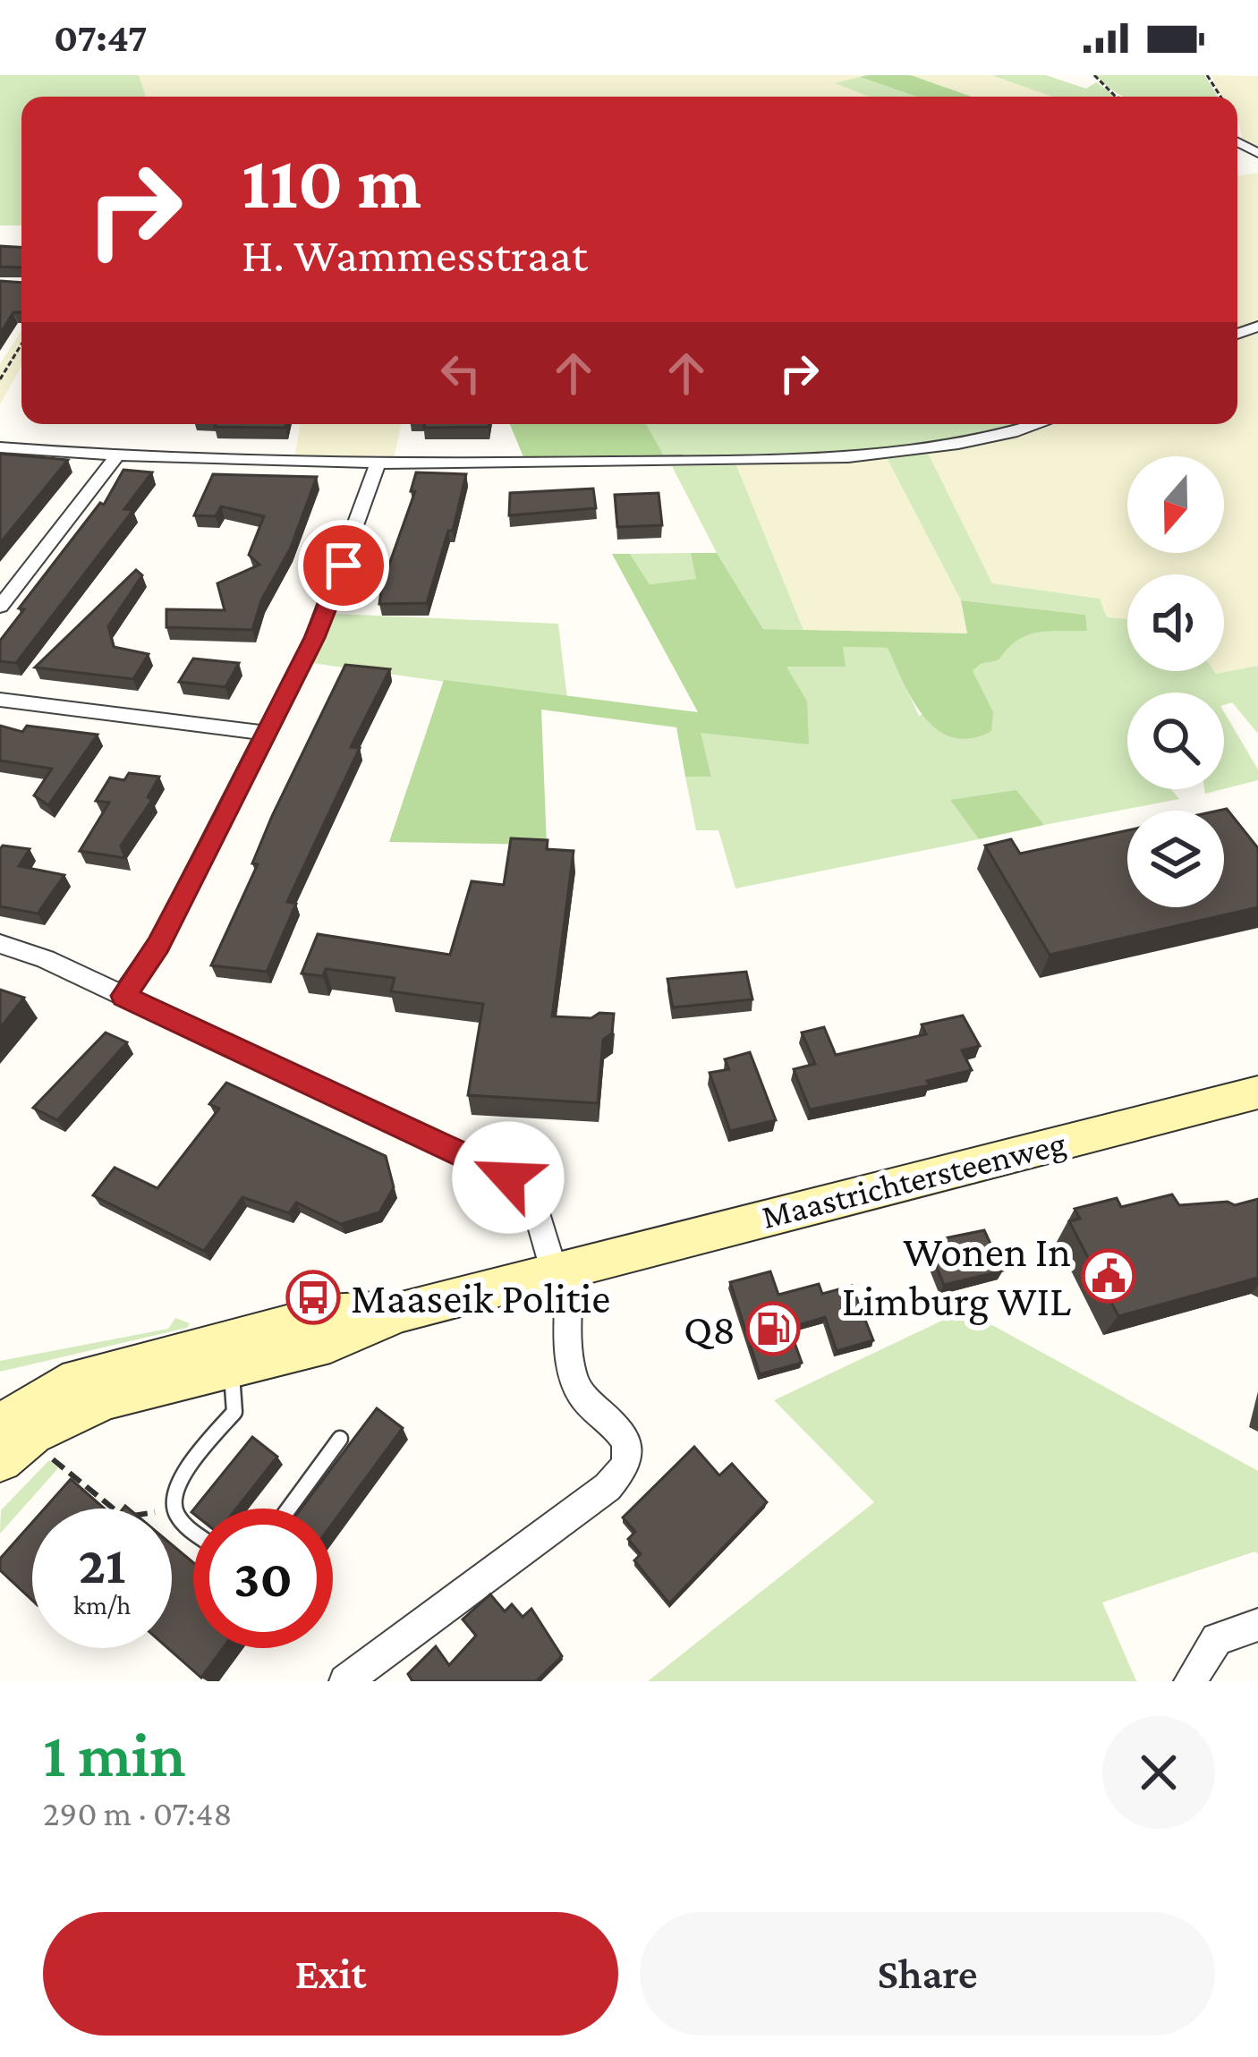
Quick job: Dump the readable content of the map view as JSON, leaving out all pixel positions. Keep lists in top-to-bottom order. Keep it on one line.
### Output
{"streets":{"main road":["Maastrichtersteenweg"]},"places":{"public building":["Wonen In Limburg WIL"],"bus stop":["Maaseik Politie"],"fuel station":["Q8"]},"north":"bottom","page":{"status":"07:47","turn":["110 m","H. Wammesstraat"],"speed":"21 km/h","limit":"30","heading":["1 min","290 m · 07:48"],"buttons":["Exit","Share"]}}
